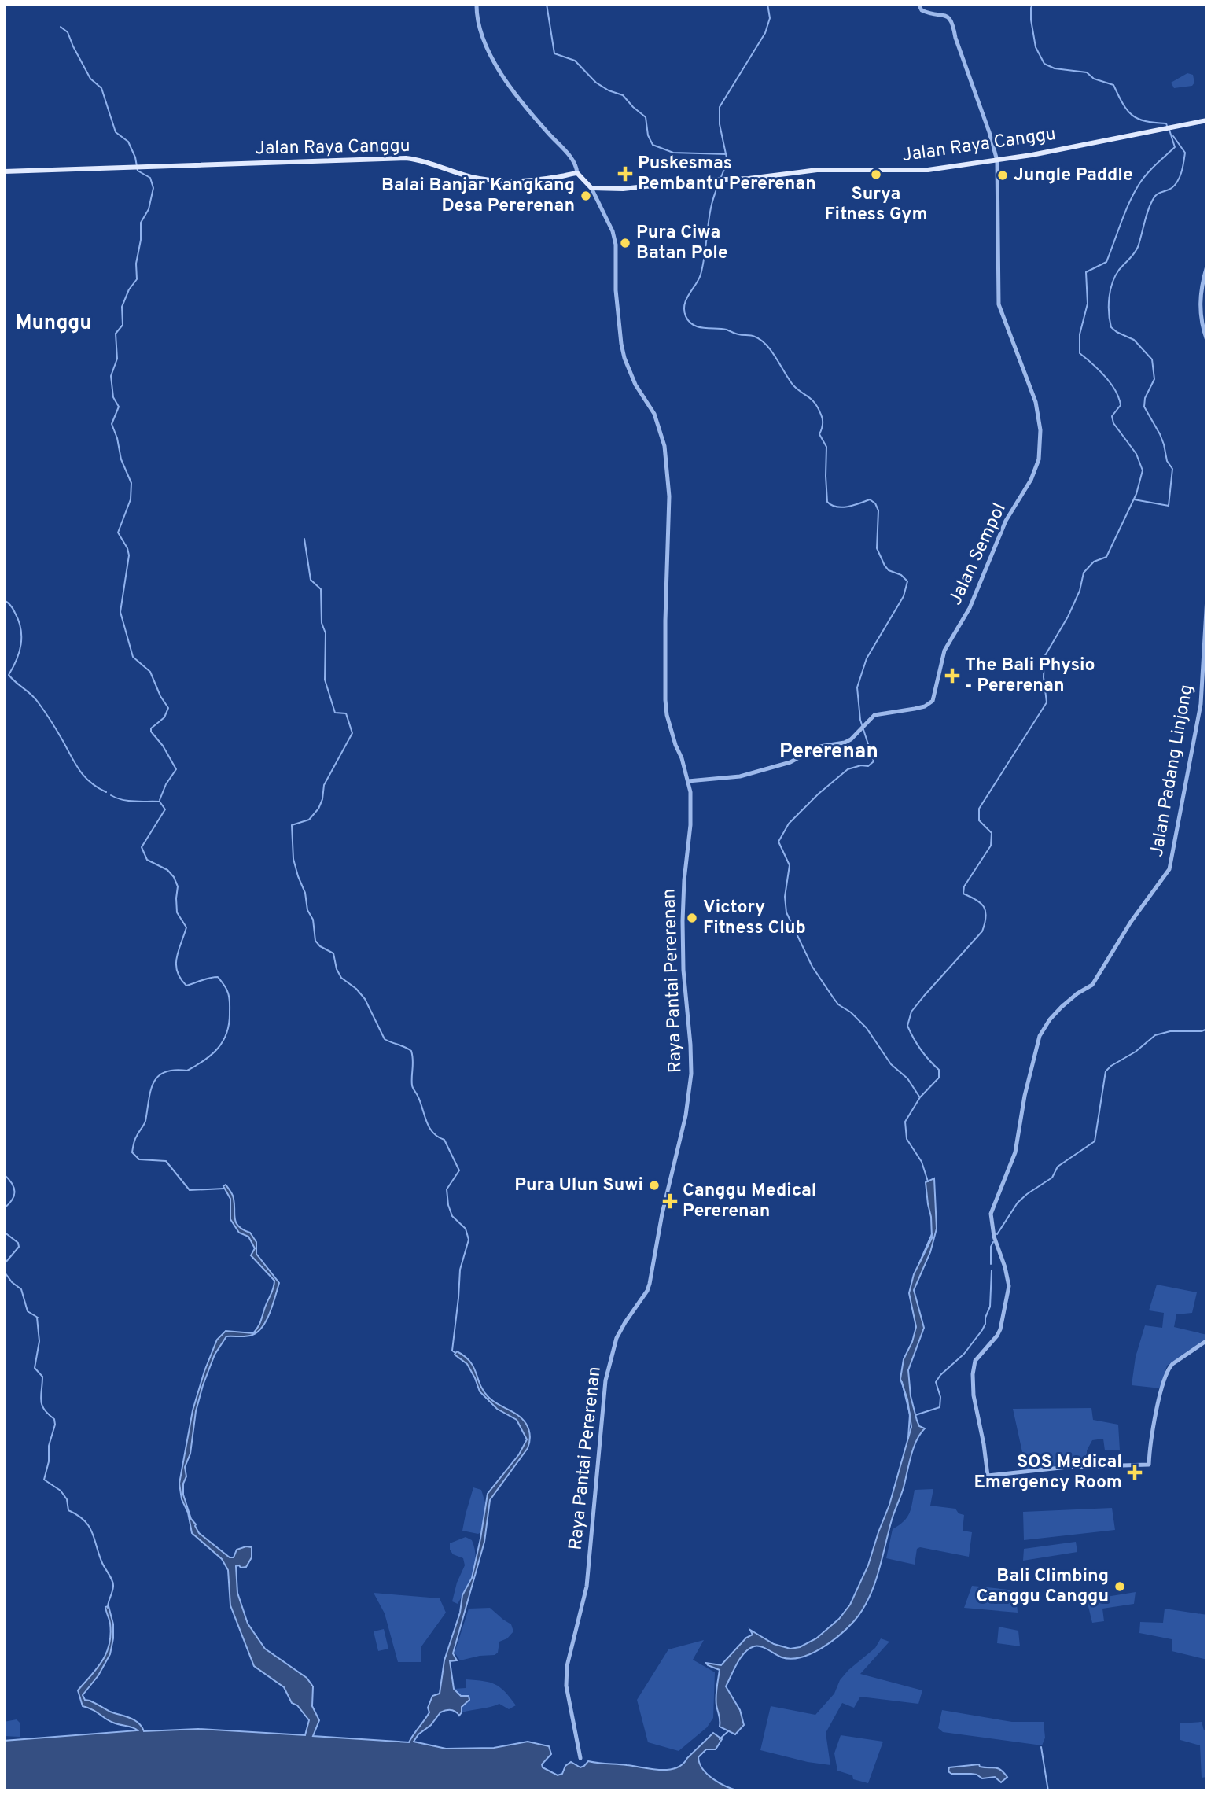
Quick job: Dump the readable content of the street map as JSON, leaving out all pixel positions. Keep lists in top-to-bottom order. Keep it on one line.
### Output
{"streets":{"main road":["Jalan Raya Canggu"],"street":["Jalan Sempol","Jalan Padang Linjong","Raya Pantai Pererenan"]},"crossings":[["Jalan Raya Canggu","Jalan Sempol"],["Jalan Raya Canggu","Raya Pantai Pererenan"],["Jalan Sempol","Raya Pantai Pererenan"]],"districts":["Munggu","Pererenan"],"places":{"health":["Puskesmas Pembantu Pererenan","The Bali Physio - Pererenan","Canggu Medical Pererenan","SOS Medical Emergency Room"],"other":["Surya Fitness Gym","Jungle Paddle","Balai Banjar Kangkang Desa Pererenan","Pura Ciwa Batan Pole","Victory Fitness Club","Pura Ulun Suwi","Bali Climbing Canggu Canggu"]}}
